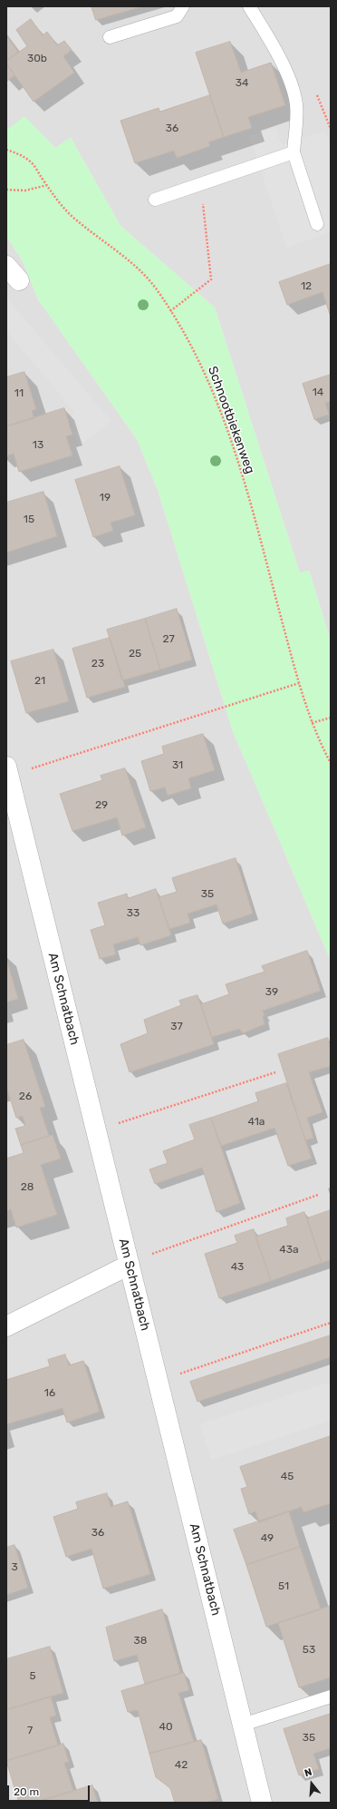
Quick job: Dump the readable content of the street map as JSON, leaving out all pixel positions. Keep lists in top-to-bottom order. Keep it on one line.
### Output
{"streets":{"street":["Am Schnatbach"],"path":["Schnootbiekenweg"]},"house_numbers":["30b","34","36","12","14","11","13","19","15","27","25","23","21","31","29","35","33","39","37","26","41a","28","43a","43","16","45","36","49","3","51","38","53","5","40","7","35","42"],"scale_bar":"20 m","north":"top"}
